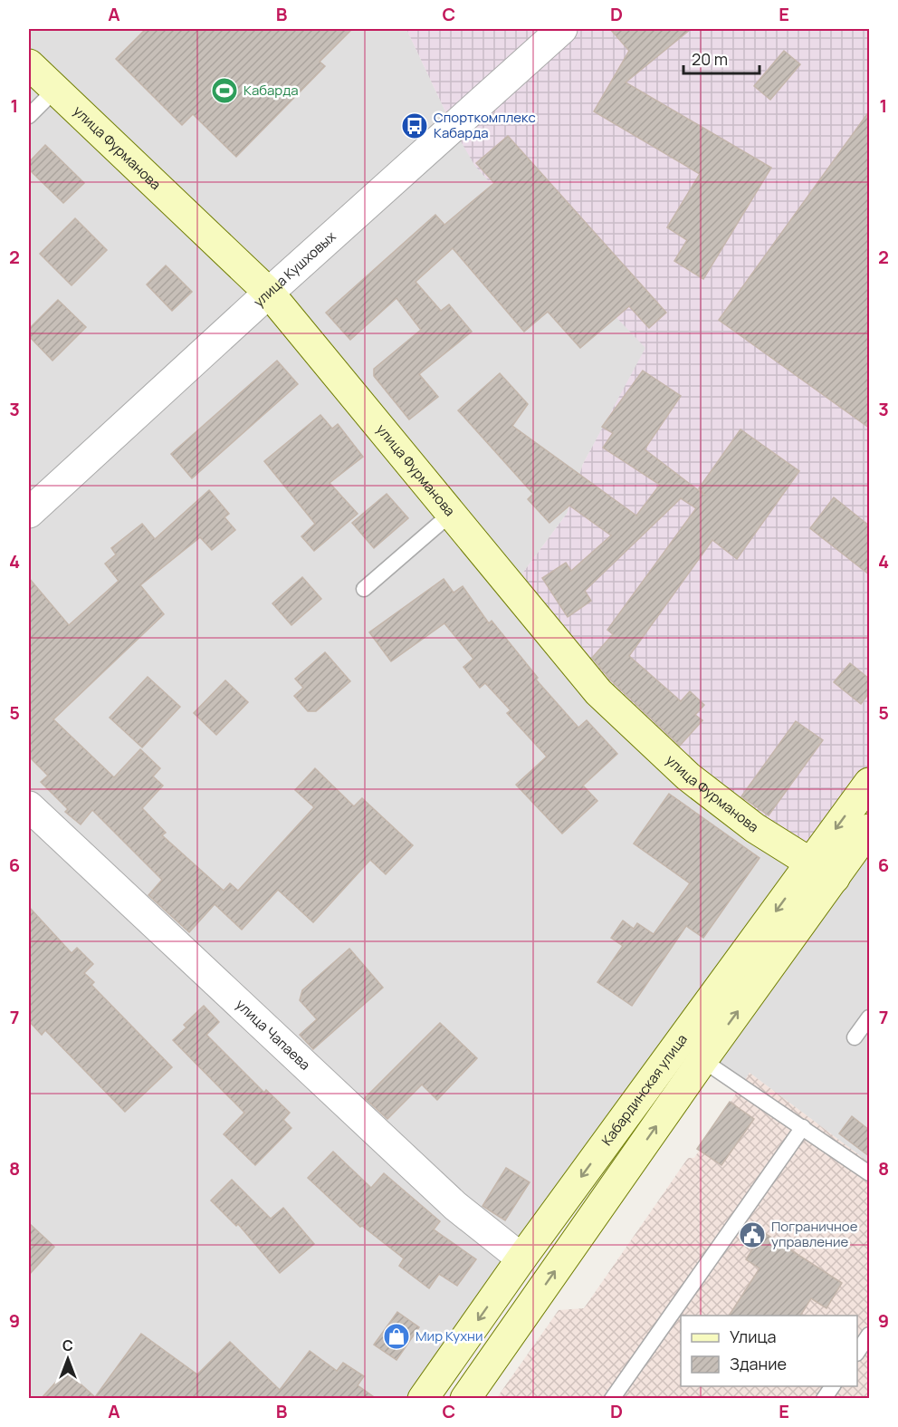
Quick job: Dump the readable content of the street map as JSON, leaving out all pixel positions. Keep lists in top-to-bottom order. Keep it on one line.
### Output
{"streets":{"main road":["улица Фурманова","Кабардинская улица"],"street":["улица Кушховых","улица Чапаева"]},"crossings":[["улица Фурманова","улица Кушховых"],["улица Фурманова","Кабардинская улица"],["улица Чапаева","Кабардинская улица"]],"places":{"sports":["Кабарда"],"bus stop":["Спорткомплекс Кабарда"],"public building":["Пограничное управление"],"shop":["Мир Кухни"]},"legend":["Улица","Здание"],"scale_bar":"20 m","north":"top","grid":{"columns":["A","B","C","D","E"],"rows":["1","2","3","4","5","6","7","8","9"]}}
